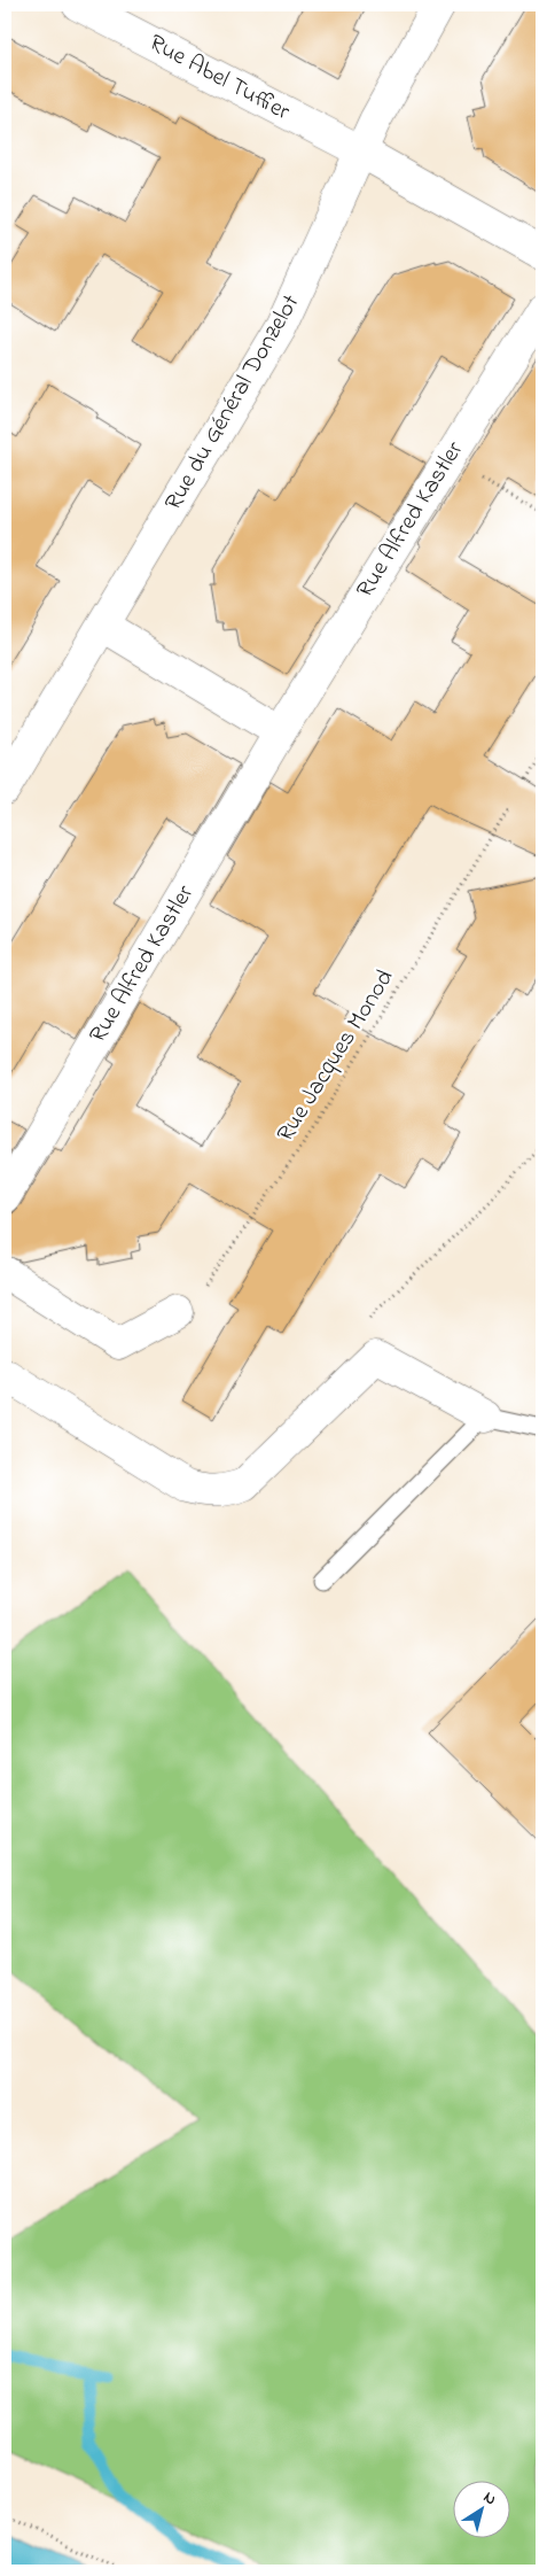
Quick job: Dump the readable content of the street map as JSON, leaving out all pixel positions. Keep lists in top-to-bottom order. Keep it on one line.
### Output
{"streets":{"street":["Rue Abel Tuffier","Rue du Général Donzelot","Rue Alfred Kastler"],"path":["Rue Jacques Monod"]},"crossings":[["Rue Abel Tuffier","Rue du Général Donzelot"]],"north":"top right"}
